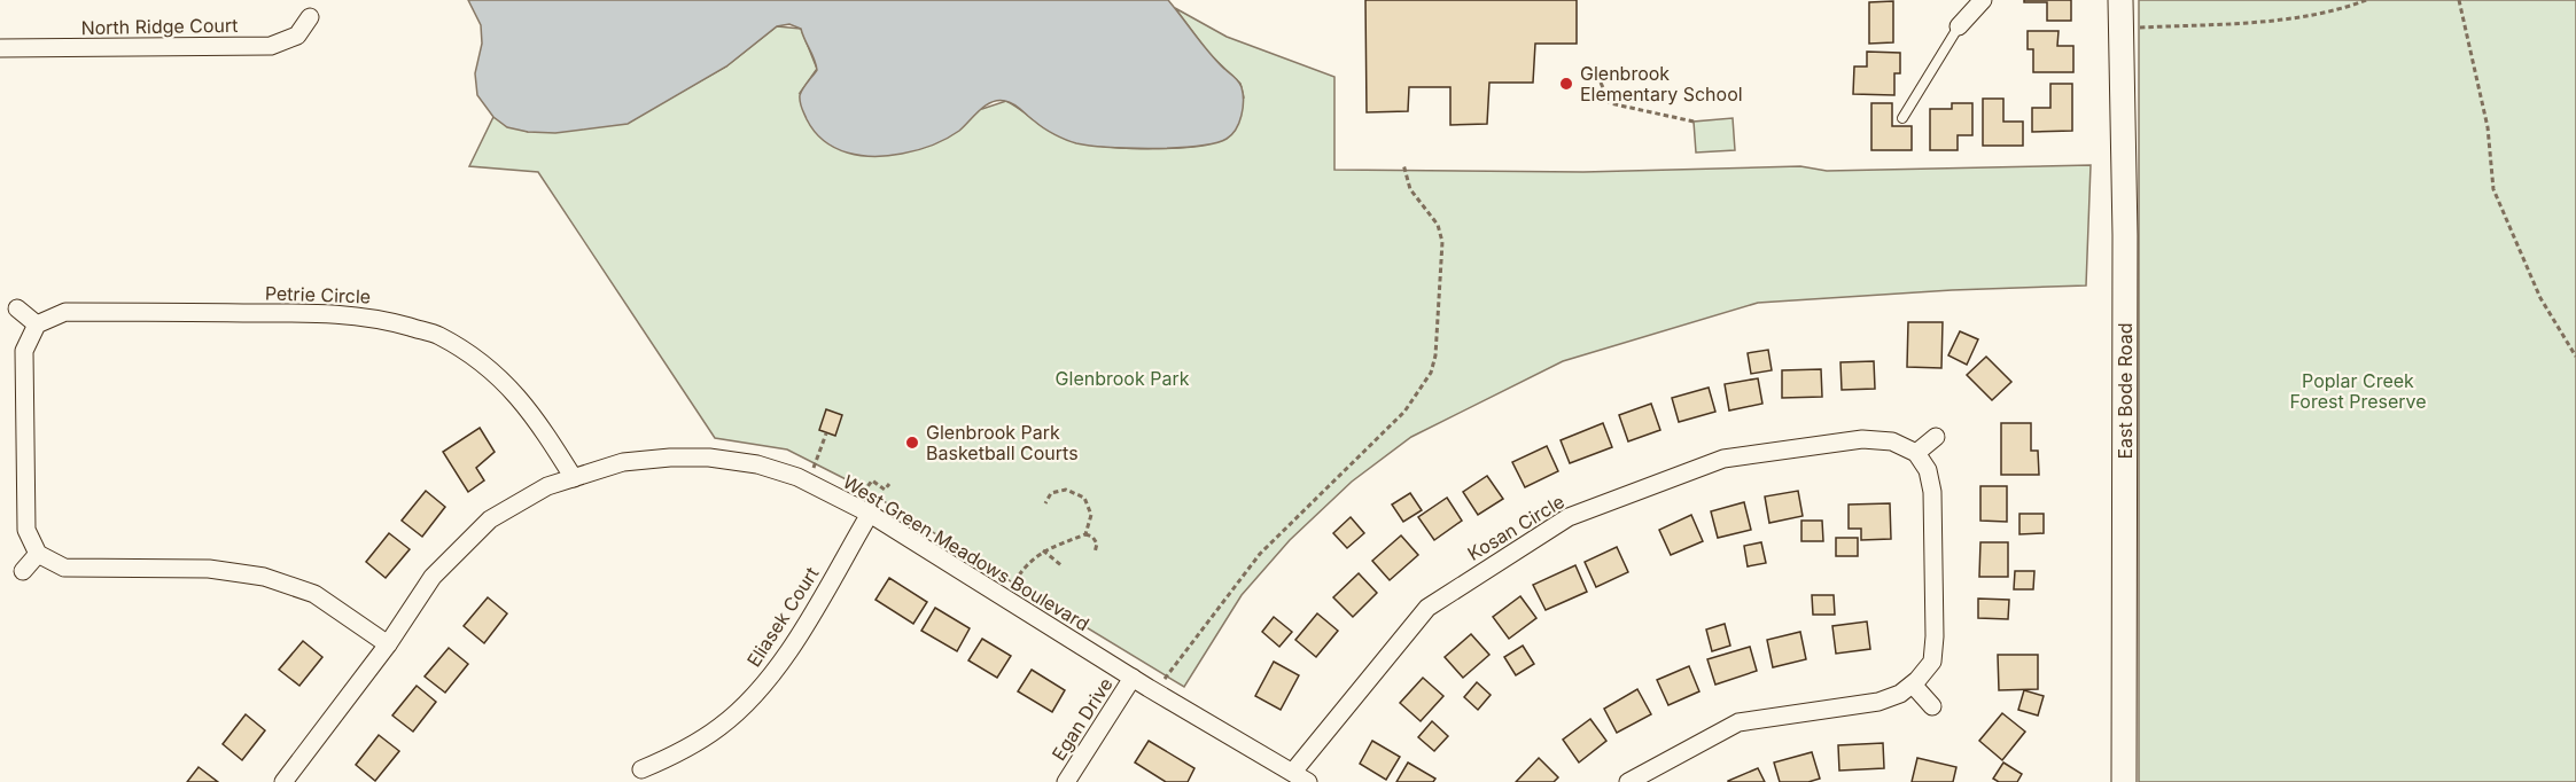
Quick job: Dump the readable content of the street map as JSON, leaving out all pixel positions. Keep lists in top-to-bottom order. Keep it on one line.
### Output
{"streets":{"street":["North Ridge Court","Petrie Circle","East Bode Road","Kosan Circle","West Green Meadows Boulevard","Eliasek Court","Egan Drive"]},"crossings":[["Petrie Circle","West Green Meadows Boulevard"],["Kosan Circle","West Green Meadows Boulevard"],["West Green Meadows Boulevard","Eliasek Court"],["West Green Meadows Boulevard","Egan Drive"]],"parks":["Glenbrook Park","Poplar Creek Forest Preserve"],"places":["Glenbrook Elementary School","Glenbrook Park Basketball Courts"]}
